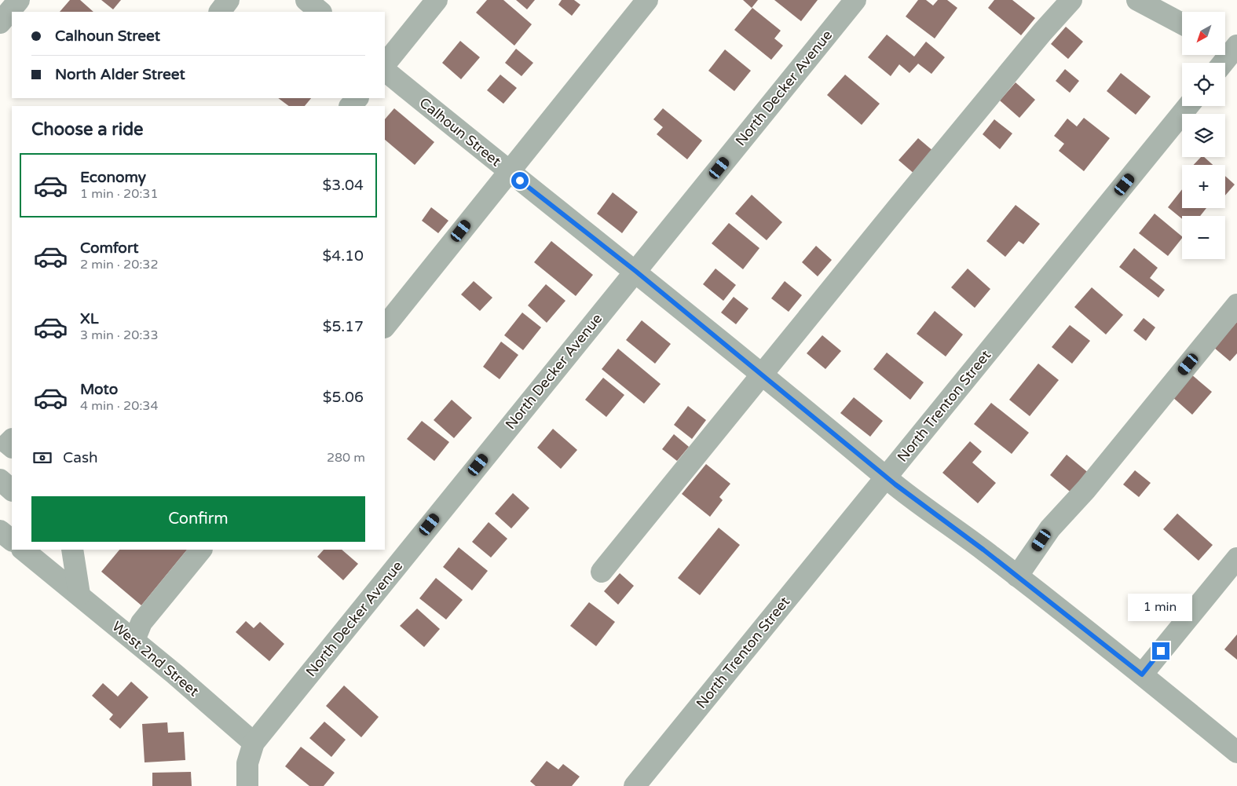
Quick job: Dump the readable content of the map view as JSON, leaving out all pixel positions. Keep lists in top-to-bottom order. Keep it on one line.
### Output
{"streets":{"street":["North Decker Avenue","Calhoun Street","North Trenton Street","West 2nd Street"]},"crossings":[["North Decker Avenue","Calhoun Street"],["North Decker Avenue","West 2nd Street"],["Calhoun Street","North Trenton Street"]],"north":"bottom left","page":{"map_buttons":["+","−"],"banner":["Calhoun Street","North Alder Street"],"heading":"Choose a ride","list":[{"name":"Economy","note":"1 min · 20:31","value":"$3.04"},{"name":"Comfort","note":"2 min · 20:32","value":"$4.10"},{"name":"XL","note":"3 min · 20:33","value":"$5.17"},{"name":"Moto","note":"4 min · 20:34","value":"$5.06"}],"pay":["Cash","280 m"],"buttons":"Confirm","bubble":"1 min"}}
